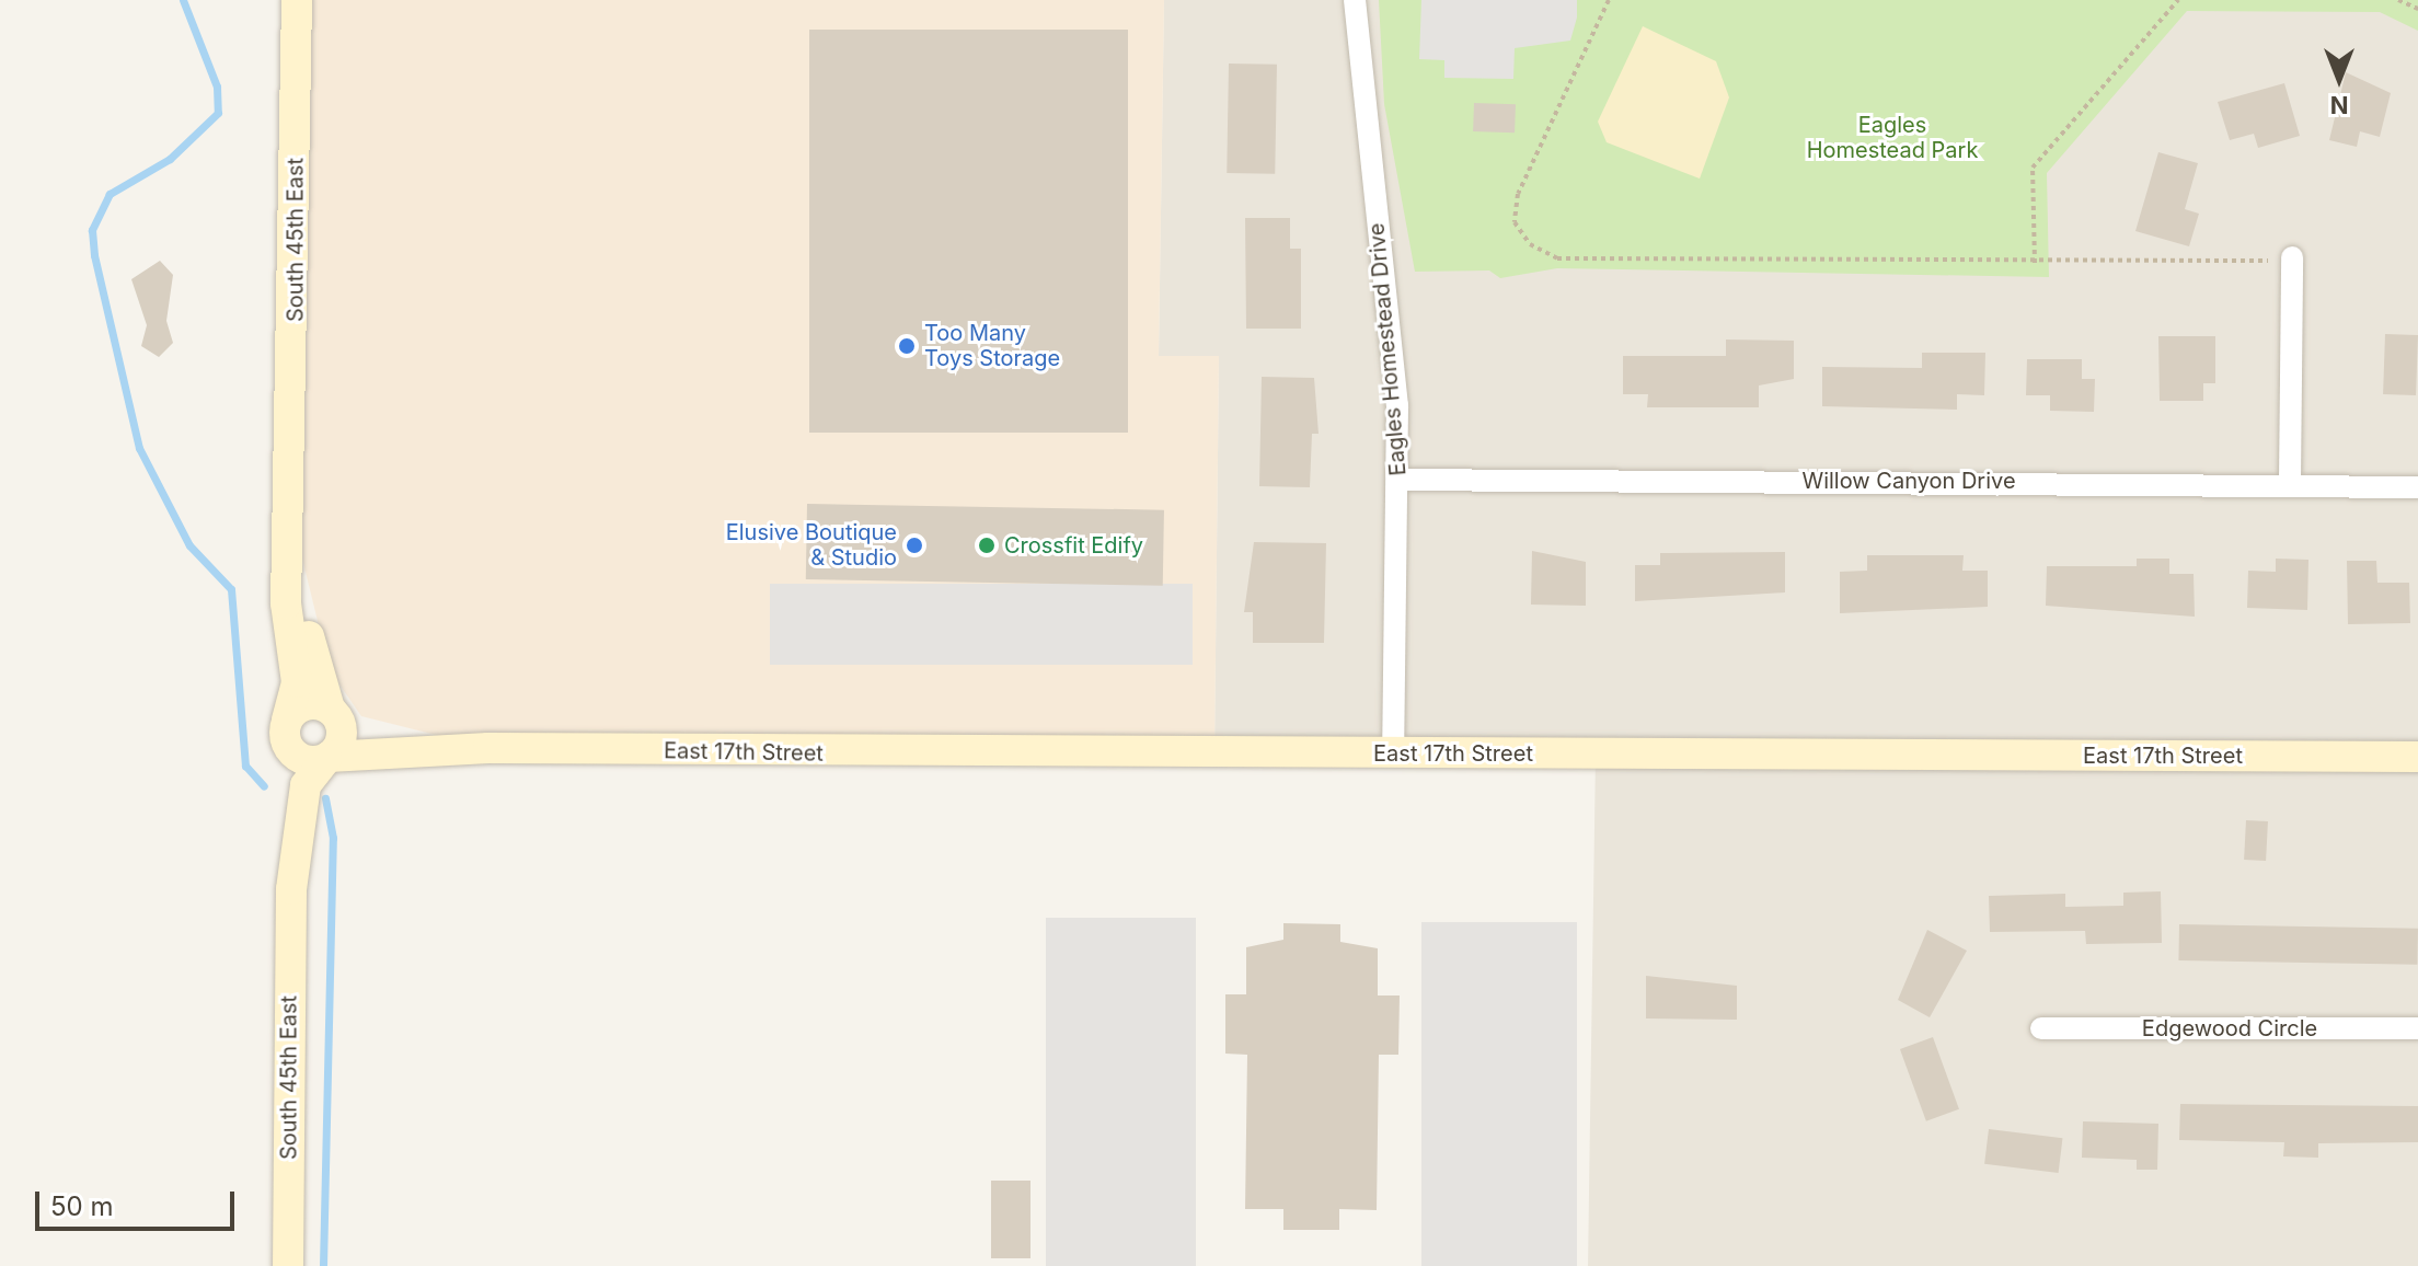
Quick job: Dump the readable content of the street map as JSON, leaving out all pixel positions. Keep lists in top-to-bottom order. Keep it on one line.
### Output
{"streets":{"main road":["South 45th East","East 17th Street"],"street":["Eagles Homestead Drive","Willow Canyon Drive","Edgewood Circle"]},"crossings":[["South 45th East","East 17th Street"],["Eagles Homestead Drive","Willow Canyon Drive"],["Eagles Homestead Drive","East 17th Street"]],"parks":["Eagles Homestead Park"],"places":["Too Many Toys Storage","Elusive Boutique & Studio","Crossfit Edify"],"scale_bar":"50 m","north":"bottom"}
